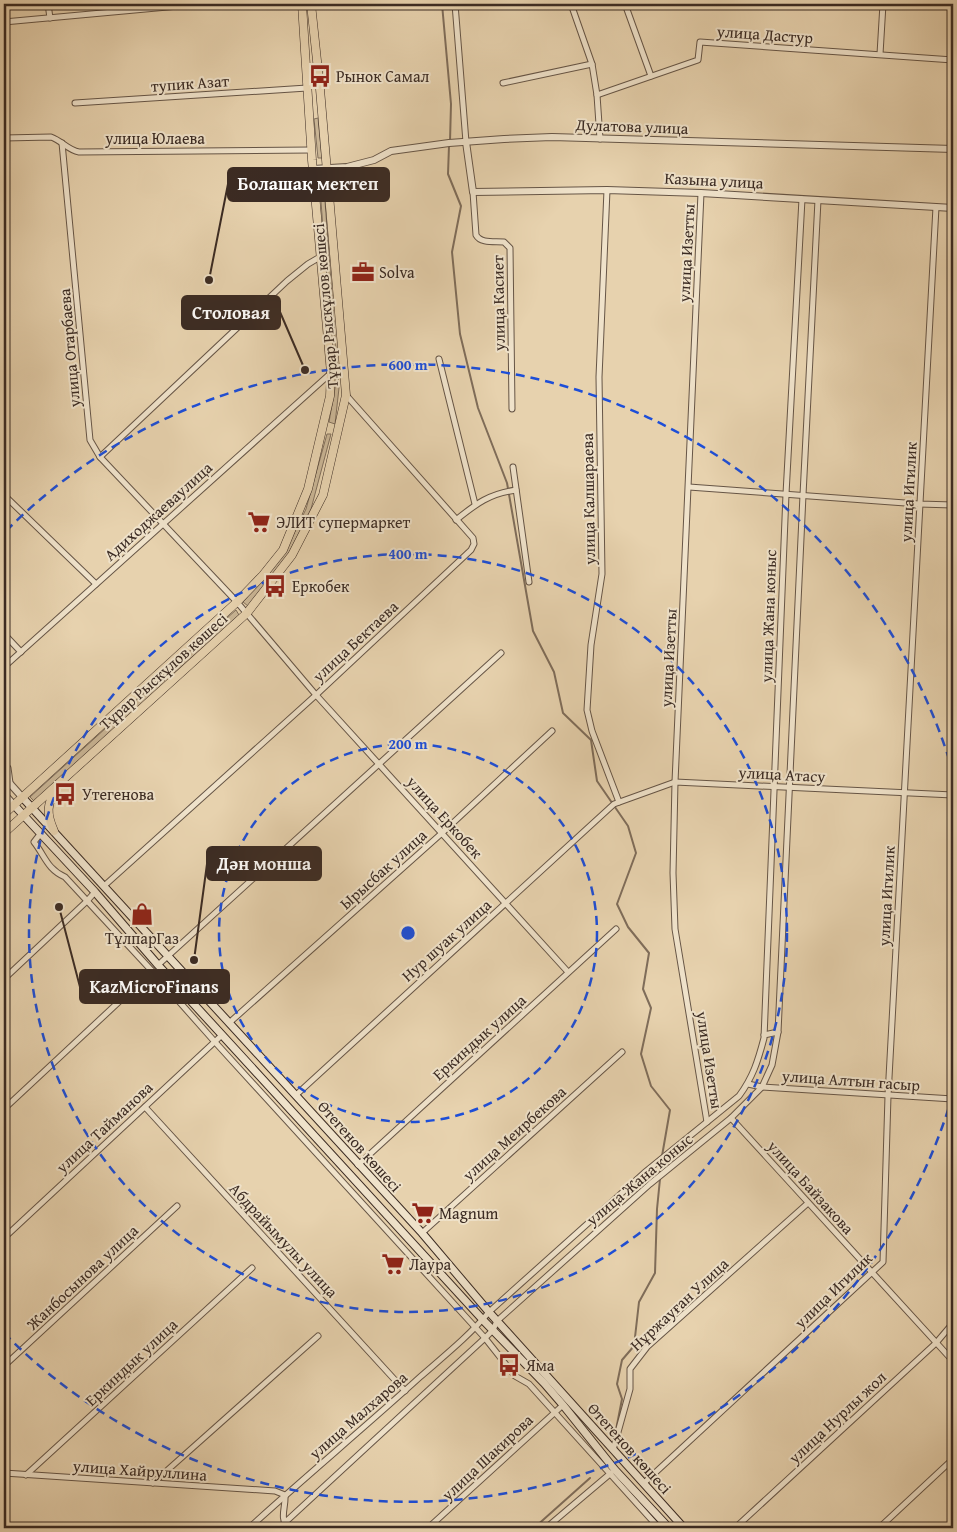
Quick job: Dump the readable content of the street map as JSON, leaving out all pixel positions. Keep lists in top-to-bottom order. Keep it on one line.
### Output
{"streets":{"main road":["Тұрар Рыскұлов көшесі","Өтегенов көшесі"],"street":["улица Дастур","тупик Азат","Дулатова улица","улица Юлаева","Казына улица","улица Изетты","улица Касиет","улица Отарбаева","улица Игилик","улица Калшараева","Адиходжаеваулица","улица Жана коныс","улица Бектаева","улица Атасу","улица Еркобек","Ырысбак улица","Нур шуак улица","Еркиндык улица","улица Алтын гасыр","улица Тайманова","улица Меирбекова","улица Байзакова","Абдрайымулы улица","Жанбосынова улица","Нұржауған Улица","улица Малхарова","улица Нурлы жол","улица Шакирова","улица Хайруллина"]},"crossings":[["тупик Азат","Тұрар Рыскұлов көшесі"],["Дулатова улица","Тұрар Рыскұлов көшесі"],["улица Юлаева","Тұрар Рыскұлов көшесі"],["улица Юлаева","улица Отарбаева"],["Казына улица","улица Изетты"],["Казына улица","улица Касиет"],["Казына улица","улица Игилик"],["Казына улица","улица Калшараева"],["Казына улица","улица Жана коныс"],["улица Изетты","улица Жана коныс"],["улица Изетты","улица Атасу"],["Тұрар Рыскұлов көшесі","Адиходжаеваулица"],["Тұрар Рыскұлов көшесі","улица Бектаева"],["Тұрар Рыскұлов көшесі","улица Еркобек"],["Тұрар Рыскұлов көшесі","Өтегенов көшесі"],["улица Отарбаева","Адиходжаеваулица"],["улица Отарбаева","улица Еркобек"],["улица Игилик","улица Атасу"],["улица Игилик","улица Алтын гасыр"],["улица Игилик","Өтегенов көшесі"],["улица Игилик","улица Байзакова"],["улица Калшараева","улица Атасу"],["улица Калшараева","Нур шуак улица"],["Адиходжаеваулица","улица Еркобек"],["улица Жана коныс","улица Атасу"],["улица Жана коныс","улица Алтын гасыр"],["улица Жана коныс","Өтегенов көшесі"],["улица Жана коныс","улица Байзакова"],["улица Жана коныс","улица Малхарова"],["улица Бектаева","улица Еркобек"],["улица Бектаева","Өтегенов көшесі"],["улица Атасу","Нур шуак улица"],["улица Еркобек","Ырысбак улица"],["улица Еркобек","Нур шуак улица"],["улица Еркобек","Еркиндык улица"],["Ырысбак улица","Өтегенов көшесі"],["Нур шуак улица","Өтегенов көшесі"],["Еркиндык улица","Өтегенов көшесі"],["Еркиндык улица","улица Хайруллина"],["улица Тайманова","Өтегенов көшесі"],["улица Тайманова","Абдрайымулы улица"],["улица Меирбекова","Өтегенов көшесі"],["Өтегенов көшесі","Нұржауған Улица"],["Өтегенов көшесі","улица Малхарова"],["Өтегенов көшесі","улица Шакирова"],["улица Байзакова","Нұржауған Улица"],["улица Байзакова","улица Нурлы жол"],["Абдрайымулы улица","улица Малхарова"],["улица Малхарова","улица Хайруллина"]],"places":{"bus stop":["Рынок Самал","Еркобек","Утегенова","Яма"],"office":["Solva"],"other":["Болашақ мектеп","Столовая","KazMicroFinans","Дән монша"],"supermarket":["ЭЛИТ супермаркет","Magnum","Лаура"],"shop":["ТұлпарГаз"]},"rings":["600 m","400 m","200 m"]}
